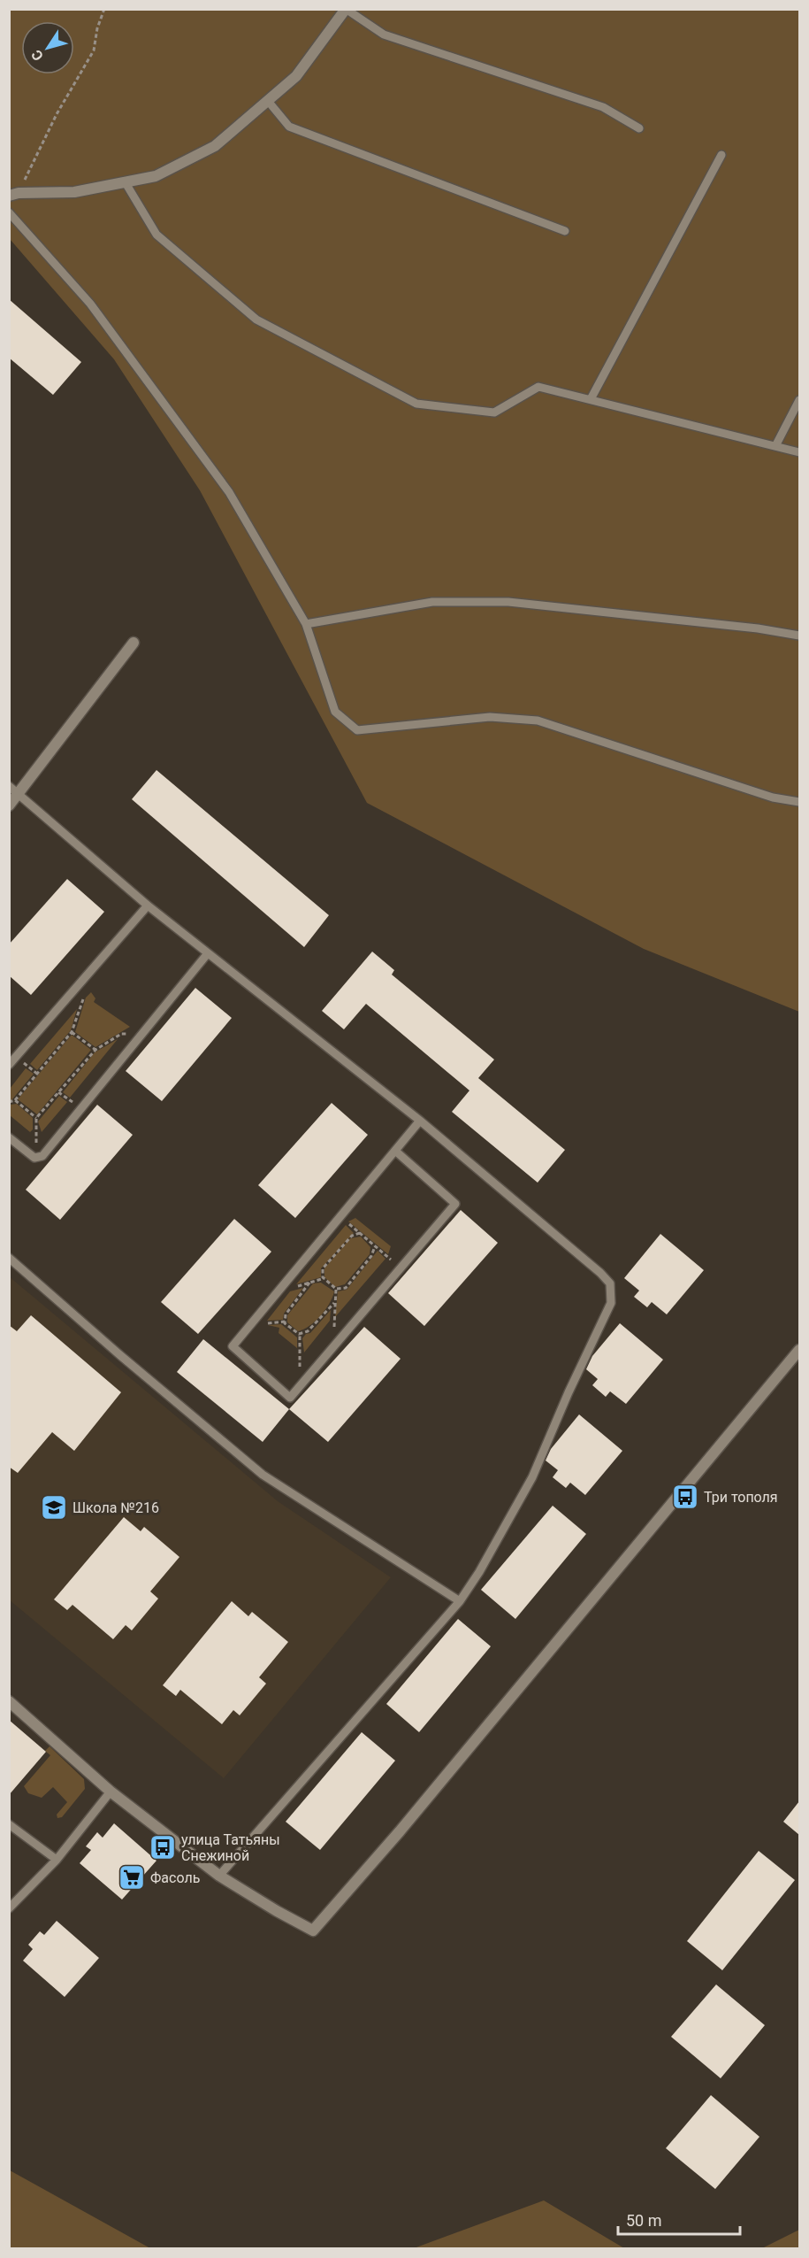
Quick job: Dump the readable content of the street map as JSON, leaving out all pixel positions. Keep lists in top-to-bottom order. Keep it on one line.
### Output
{"places":{"bus stop":["Три тополя","улица Татьяны Снежиной"],"school or university":["Школа №216"],"supermarket":["Фасоль"]},"scale_bar":"50 m","north":"bottom left"}
